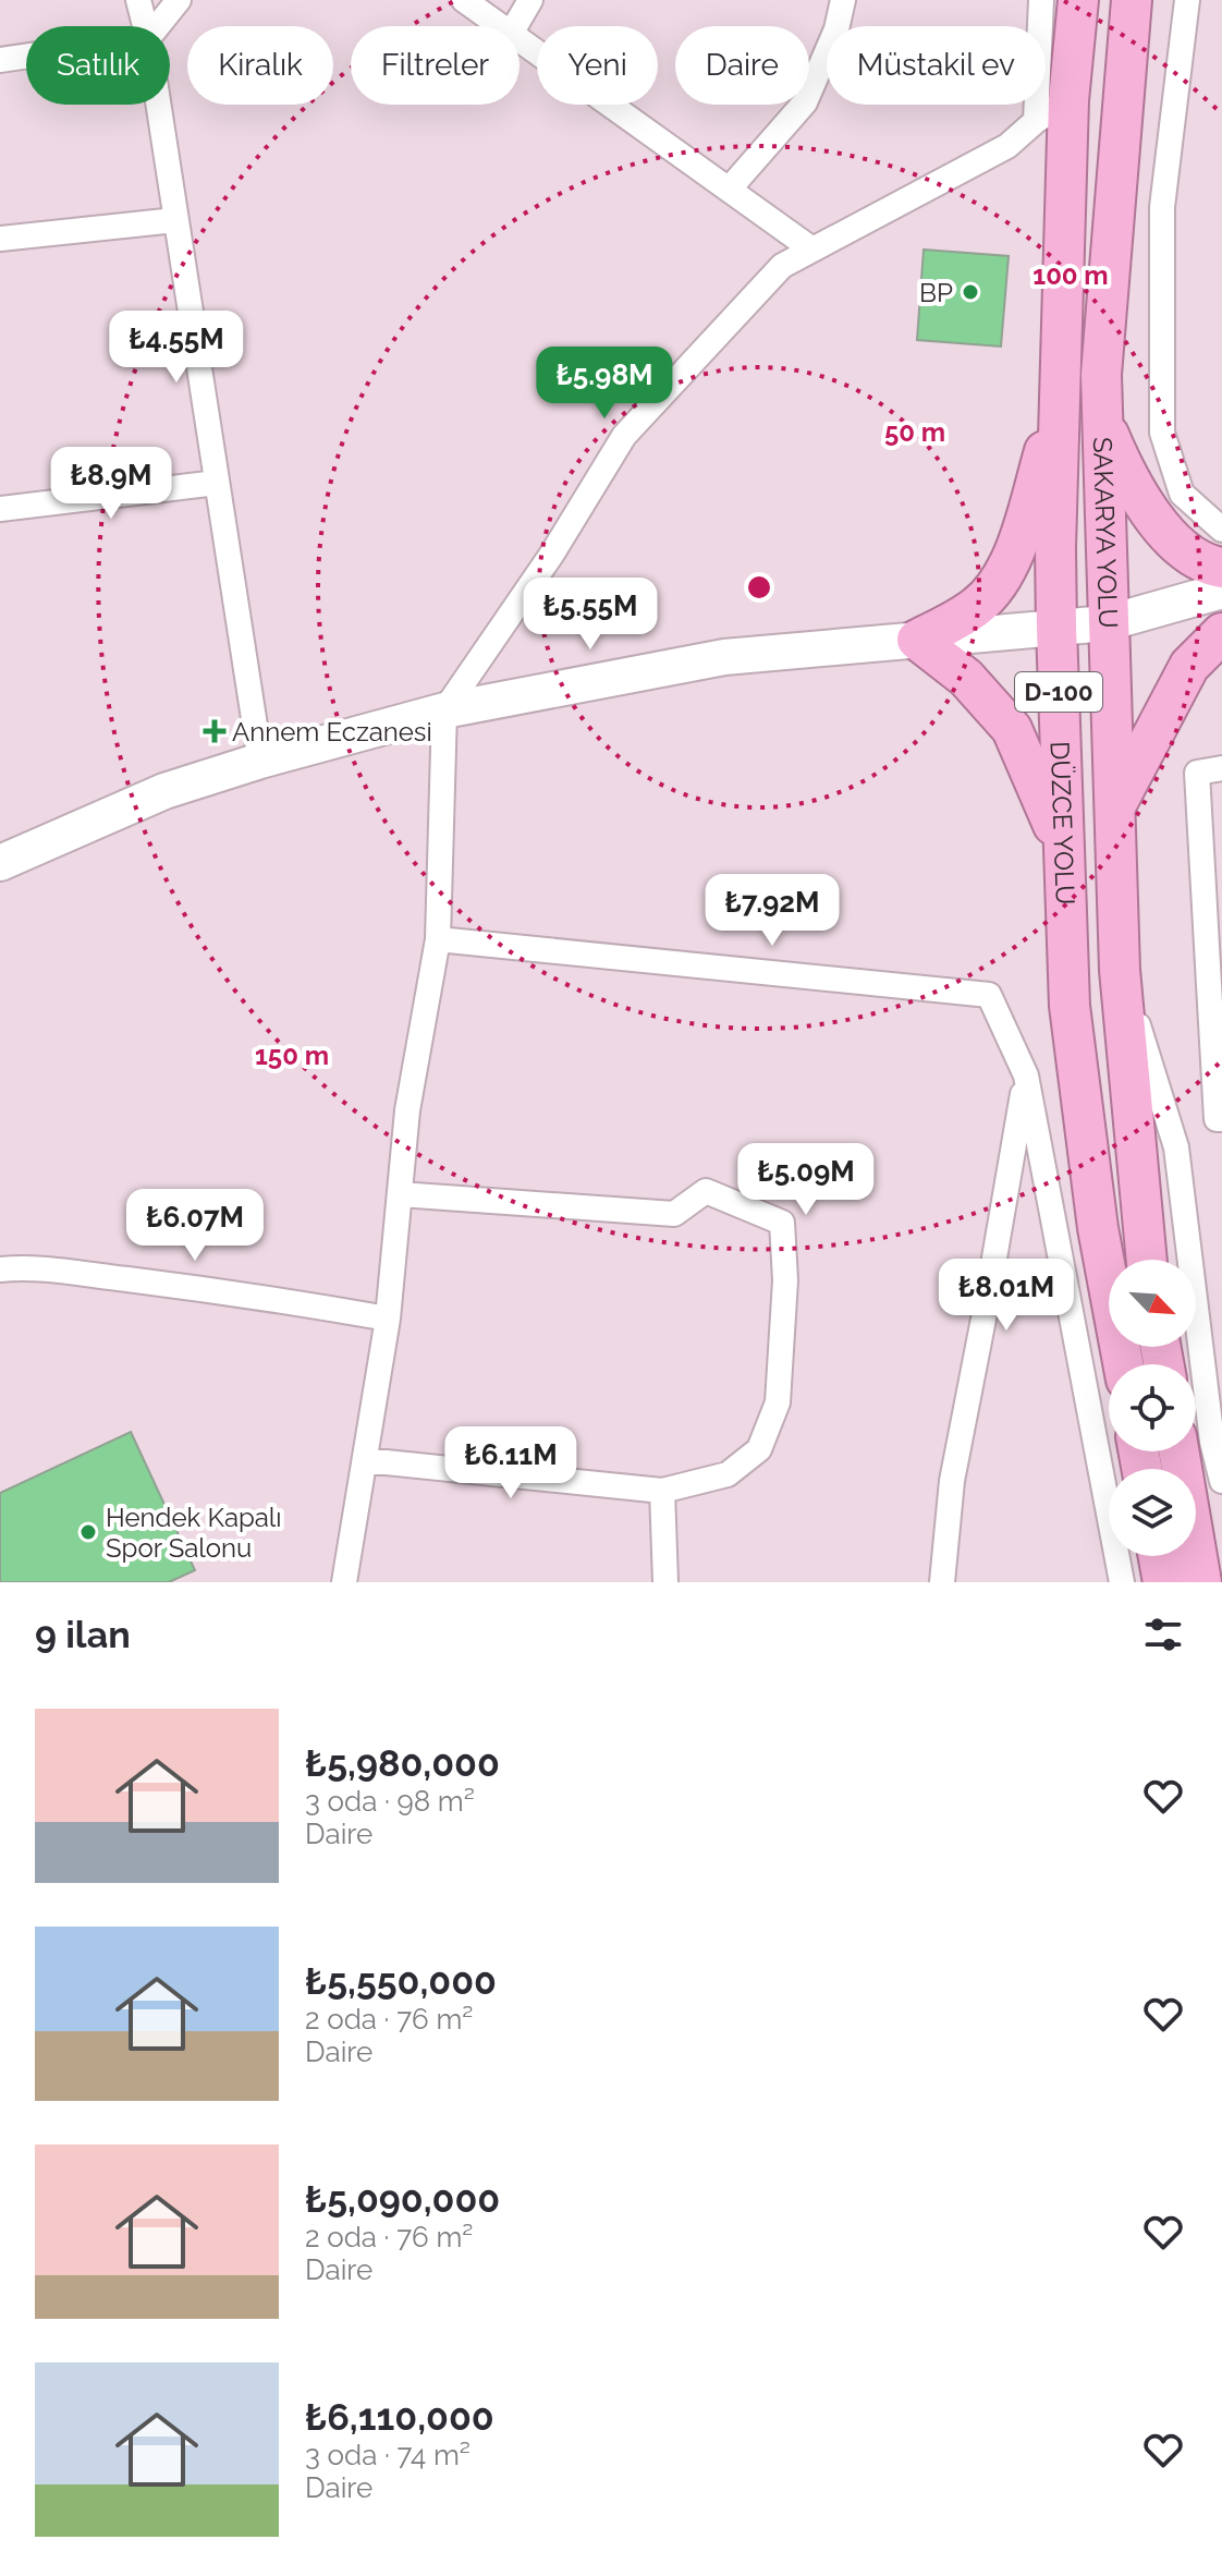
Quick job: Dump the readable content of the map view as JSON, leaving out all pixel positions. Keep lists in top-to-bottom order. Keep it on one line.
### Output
{"streets":{"highway":["SAKARYA YOLU","D-100","DÜZCE YOLU"]},"places":{"other":["BP","Hendek Kapalı Spor Salonu"],"health":["Annem Eczanesi"]},"north":"bottom right","page":{"chip":["Satılık","Kiralık","Filtreler","Yeni","Daire","Müstakil ev"],"price":["₺4.55M","₺5.98M","₺8.9M","₺5.55M","₺7.92M","₺5.09M","₺6.07M","₺8.01M","₺6.11M"],"heading":"9 ilan","list":[{"name":"₺5,980,000","note":"3 oda · 98 m² · Daire"},{"name":"₺5,550,000","note":"2 oda · 76 m² · Daire"},{"name":"₺5,090,000","note":"2 oda · 76 m² · Daire"},{"name":"₺6,110,000","note":"3 oda · 74 m² · Daire"}]},"rings":["100 m","50 m","150 m"]}
